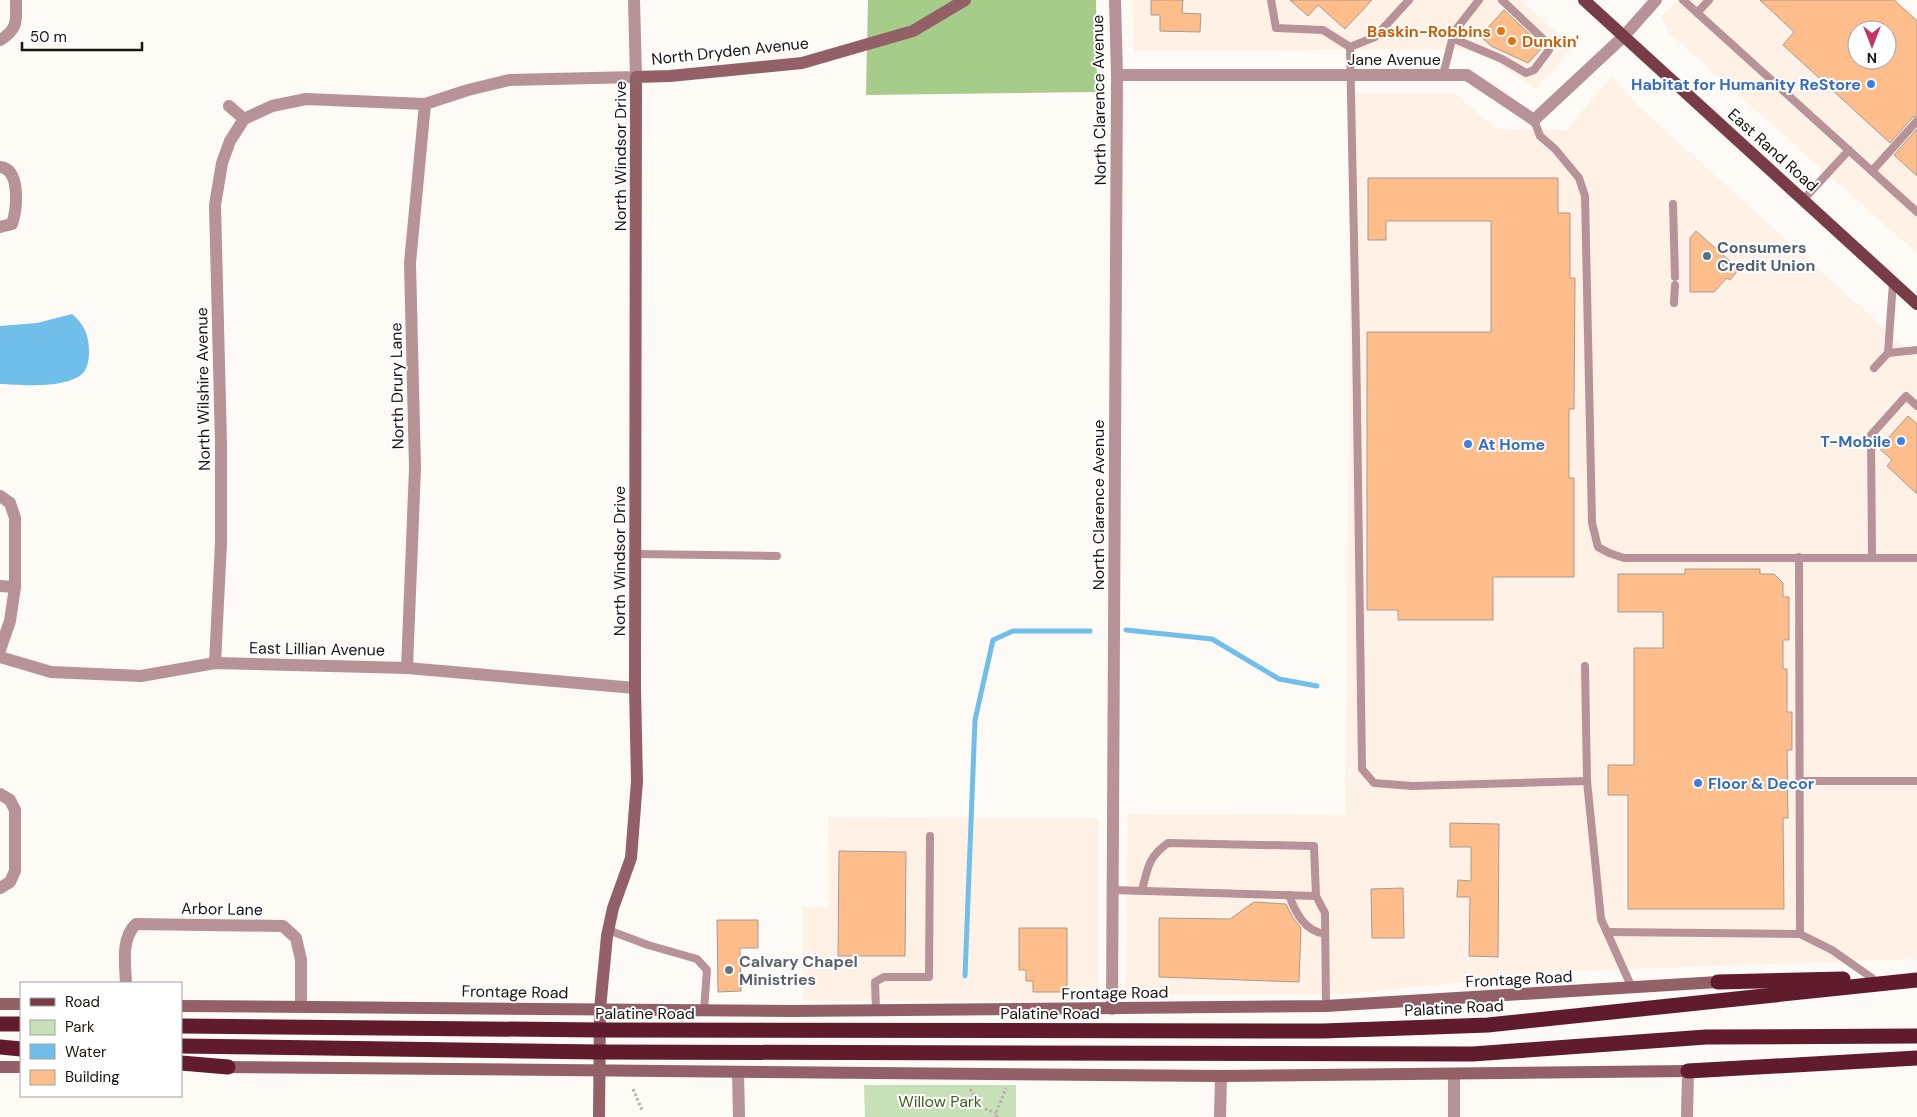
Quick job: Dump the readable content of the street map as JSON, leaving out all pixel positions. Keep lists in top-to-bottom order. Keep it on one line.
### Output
{"streets":{"highway":["Palatine Road"],"main road":["East Rand Road"],"street":["North Dryden Avenue","Jane Avenue","North Clarence Avenue","North Windsor Drive","North Drury Lane","North Wilshire Avenue","East Lillian Avenue","Arbor Lane","Frontage Road"]},"crossings":[["North Dryden Avenue","North Windsor Drive"],["Jane Avenue","North Clarence Avenue"],["North Clarence Avenue","Frontage Road"],["North Windsor Drive","East Lillian Avenue"],["North Windsor Drive","Frontage Road"],["North Windsor Drive","Palatine Road"],["North Drury Lane","East Lillian Avenue"],["North Wilshire Avenue","East Lillian Avenue"],["Arbor Lane","Frontage Road"]],"parks":["Willow Park"],"places":["Baskin-Robbins","Dunkin'","Habitat for Humanity ReStore","Consumers Credit Union","T-Mobile","At Home","Floor & Decor","Calvary Chapel Ministries"],"legend":["Road","Park","Water","Building"],"scale_bar":"50 m","north":"bottom"}
